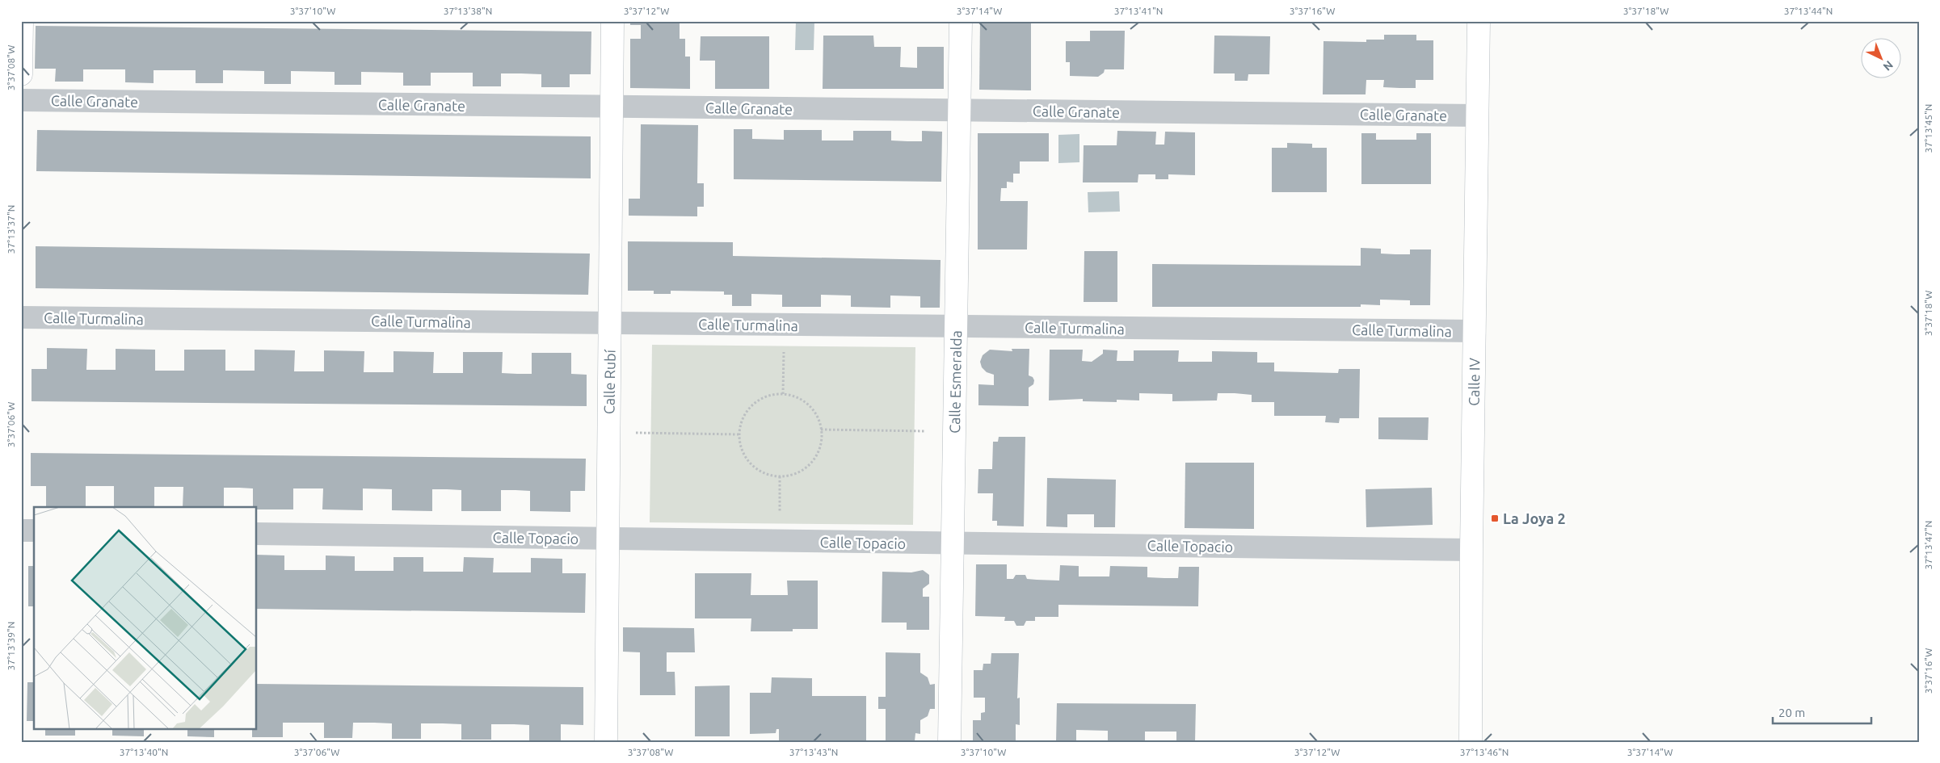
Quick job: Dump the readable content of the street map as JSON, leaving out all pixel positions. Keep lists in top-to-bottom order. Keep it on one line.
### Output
{"streets":{"street":["Calle Granate","Calle Turmalina","Calle Rubí","Calle Esmeralda","Calle IV","Calle Topacio"]},"crossings":[["Calle Granate","Calle Rubí"],["Calle Granate","Calle Esmeralda"],["Calle Granate","Calle IV"],["Calle Turmalina","Calle Rubí"],["Calle Turmalina","Calle Esmeralda"],["Calle Turmalina","Calle IV"],["Calle Rubí","Calle Topacio"],["Calle Esmeralda","Calle Topacio"],["Calle IV","Calle Topacio"]],"places":{"transit":["La Joya 2"]},"scale_bar":"20 m","north":"bottom right","coordinates":["3°37'10\"W","37°13'38\"N","3°37'12\"W","3°37'14\"W","37°13'41\"N","3°37'16\"W","3°37'18\"W","37°13'44\"N","3°37'08\"W","37°13'45\"N","37°13'37\"N","3°37'06\"W","37°13'47\"N","37°13'39\"N","37°13'40\"N","37°13'43\"N","37°13'46\"N"]}
